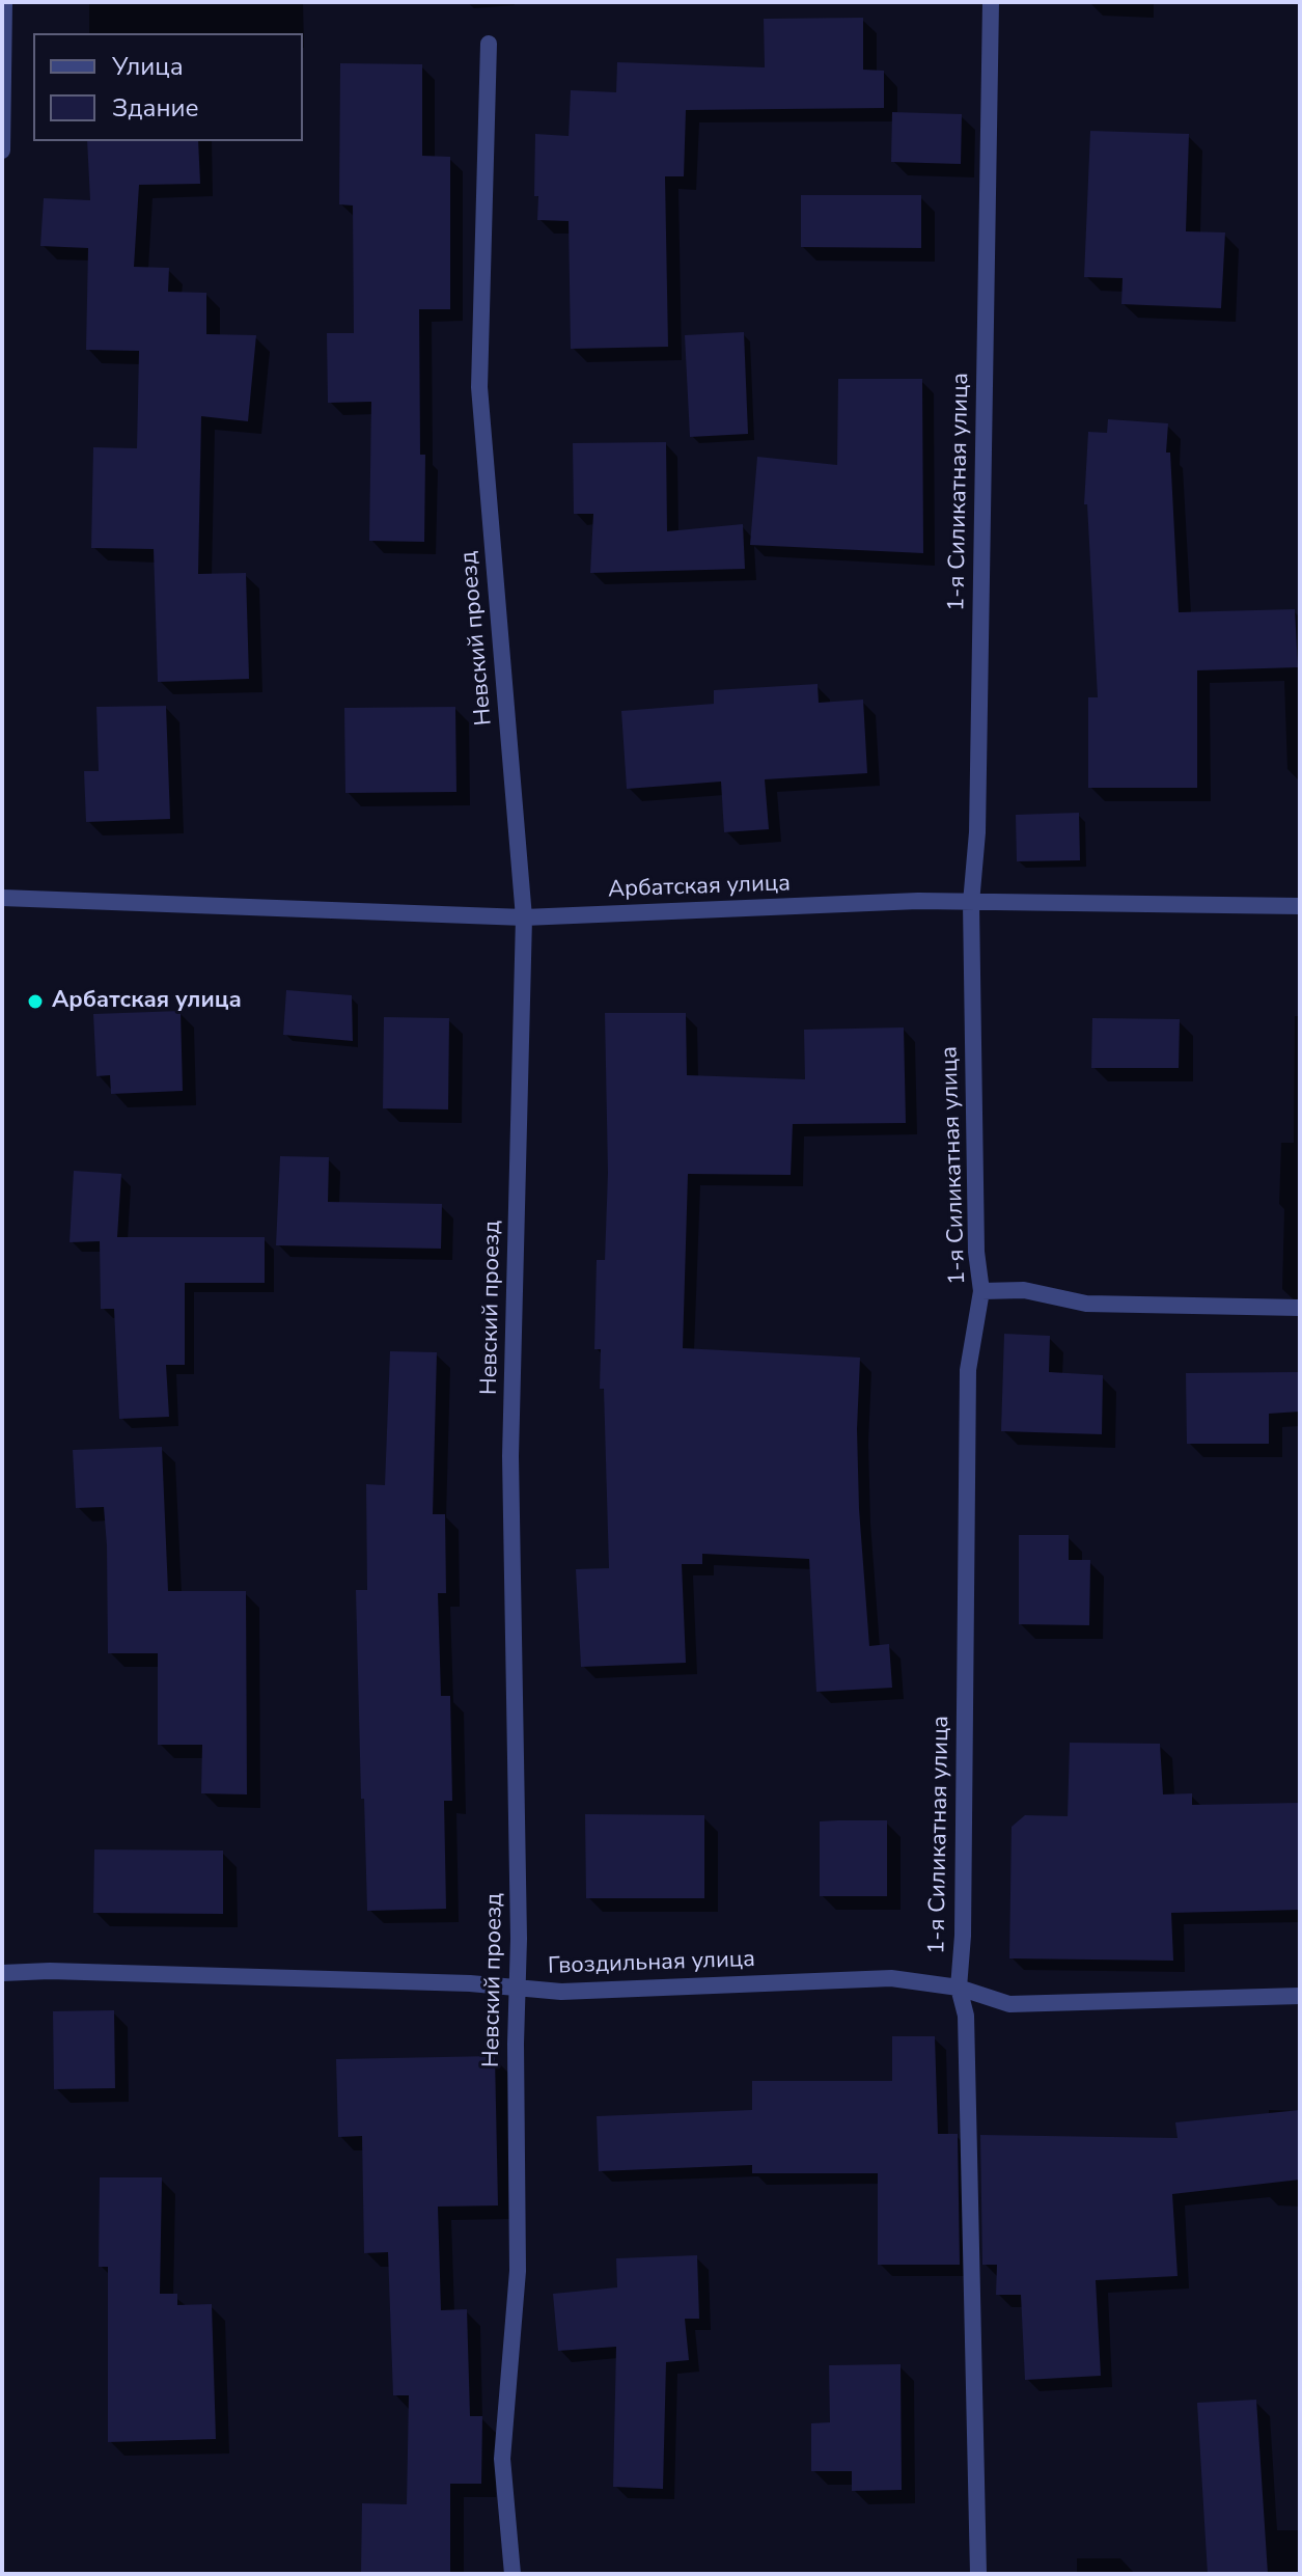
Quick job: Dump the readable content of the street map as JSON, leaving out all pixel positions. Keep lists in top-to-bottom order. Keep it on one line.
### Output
{"streets":{"street":["1-я Силикатная улица","Невский проезд","Арбатская улица","Гвоздильная улица"]},"crossings":[["1-я Силикатная улица","Арбатская улица"],["1-я Силикатная улица","Гвоздильная улица"],["Невский проезд","Арбатская улица"],["Невский проезд","Гвоздильная улица"]],"places":["Арбатская улица"],"legend":["Улица","Здание"]}
